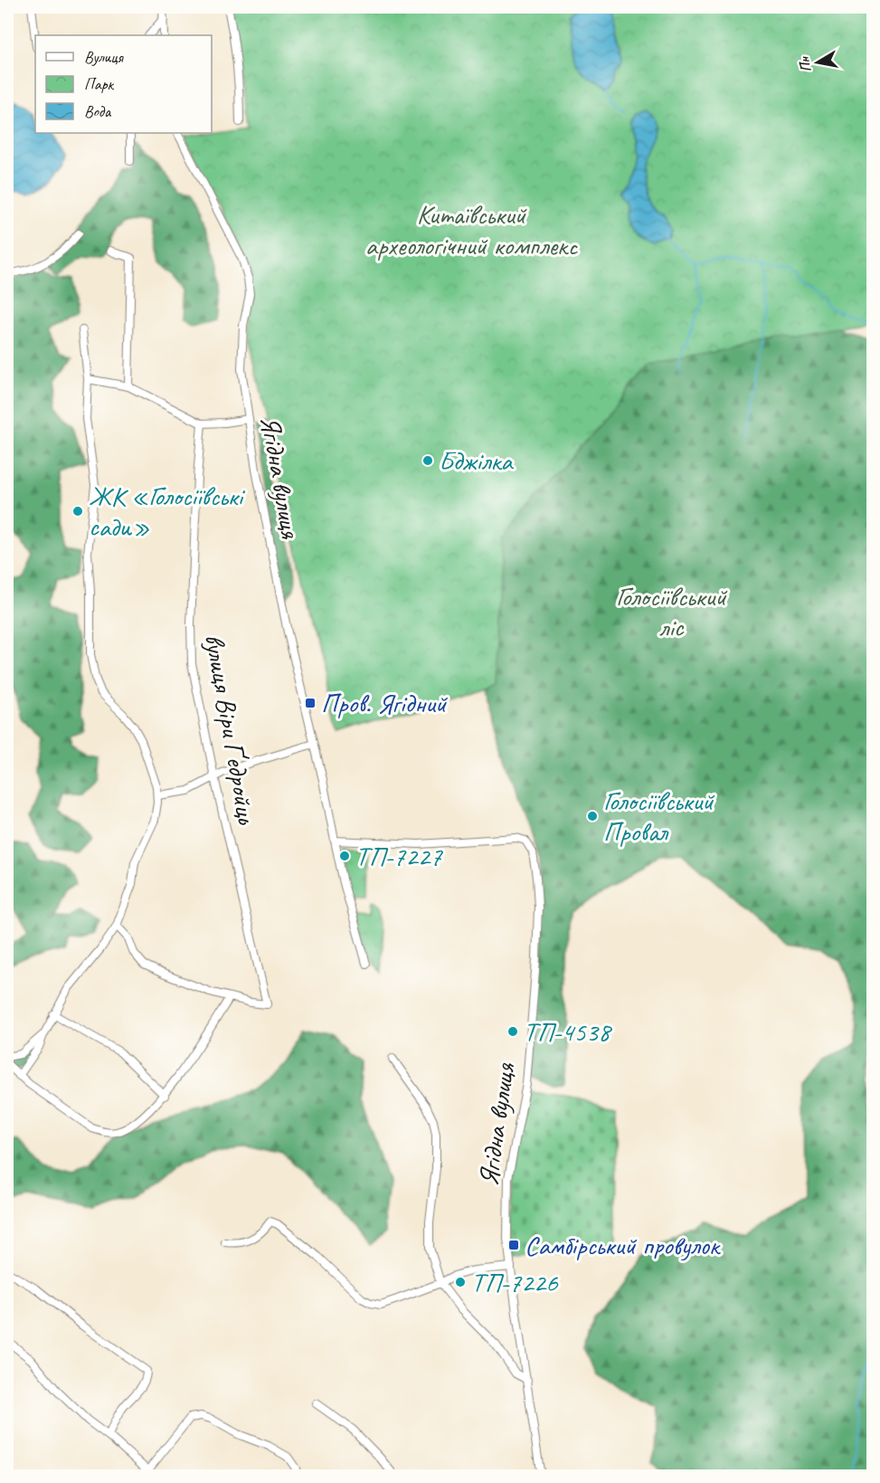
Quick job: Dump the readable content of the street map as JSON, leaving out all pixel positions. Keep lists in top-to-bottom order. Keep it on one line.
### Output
{"streets":{"street":["Ягідна вулиця","вулиця Віри Ґедройць"]},"parks":["Китаївський археологічний комплекс","Голосіївський ліс"],"places":{"other":["Бджілка","ЖК «Голосіївські сади»","Голосіївський Провал","ТП-7227","ТП-4538","ТП-7226"],"transit":["Пров. Ягідний","Самбірський провулок"]},"legend":["Вулиця","Парк","Вода"],"north":"left"}
